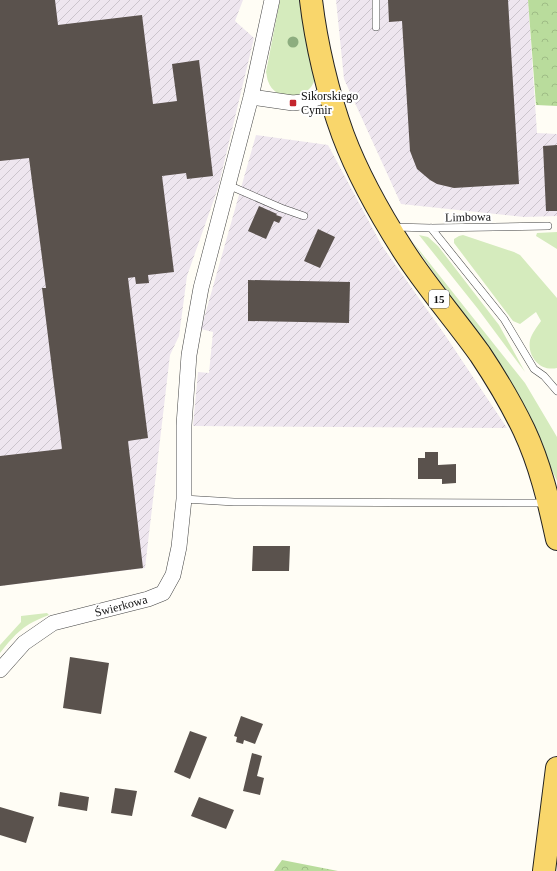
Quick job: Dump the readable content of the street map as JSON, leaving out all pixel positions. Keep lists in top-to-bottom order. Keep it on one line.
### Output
{"streets":{"main road":["15"],"street":["Świerkowa"],"lane":["Limbowa"]},"crossings":[["Limbowa","15"]],"places":{"transit":["Sikorskiego Cymir"]}}
